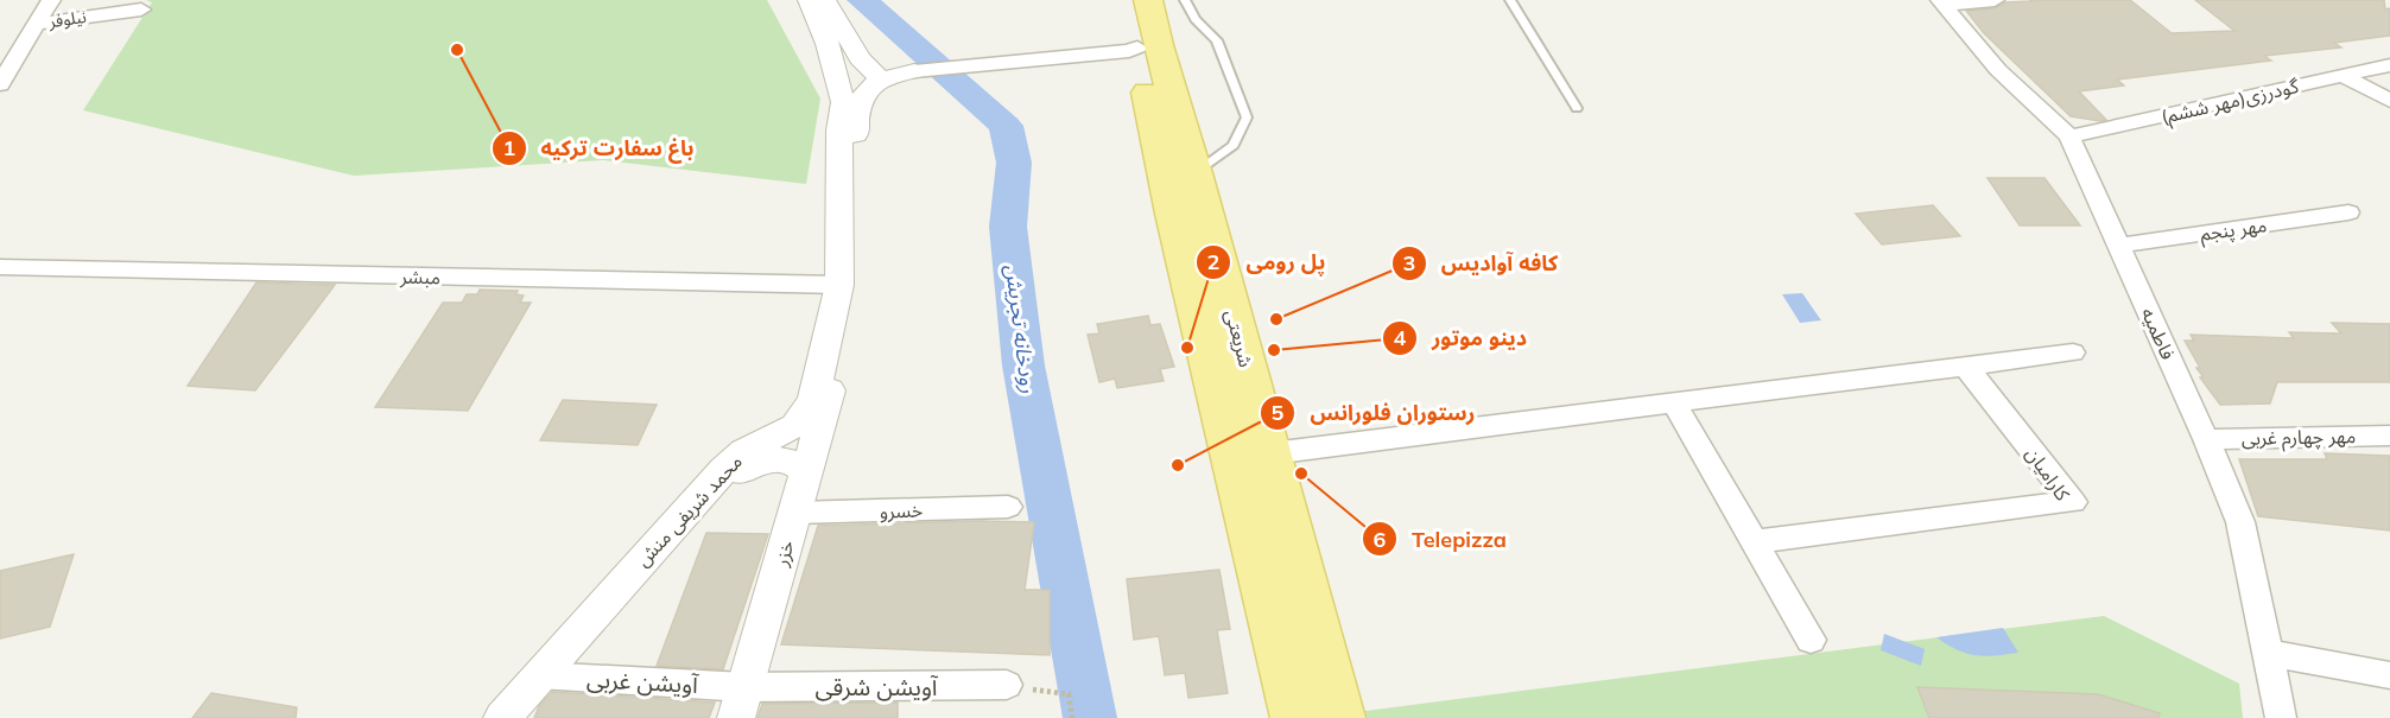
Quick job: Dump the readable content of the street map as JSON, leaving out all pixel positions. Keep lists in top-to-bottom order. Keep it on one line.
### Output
{"streets":{"main road":["شریعتی"],"street":["نیلوفر","گودرزی(مهر ششم)","مهر پنجم","مبشر","فاطمیه","مهر چهارم غربی","کارامیان","محمد شریفی منش","خسرو","خزر","آویشن غربی","آویشن شرقی"]},"crossings":[["گودرزی(مهر ششم)","فاطمیه"],["مهر پنجم","فاطمیه"],["مبشر","محمد شریفی منش"],["فاطمیه","مهر چهارم غربی"],["محمد شریفی منش","خزر"],["محمد شریفی منش","آویشن غربی"],["خسرو","خزر"],["خزر","آویشن غربی"],["خزر","آویشن شرقی"],["آویشن غربی","آویشن شرقی"]],"water":["رودخانه تجریش"],"places":["باغ سفارت ترکیه","کافه آوادیس","پل رومی","دینو موتور","رستوران فلورانس","Telepizza"]}
